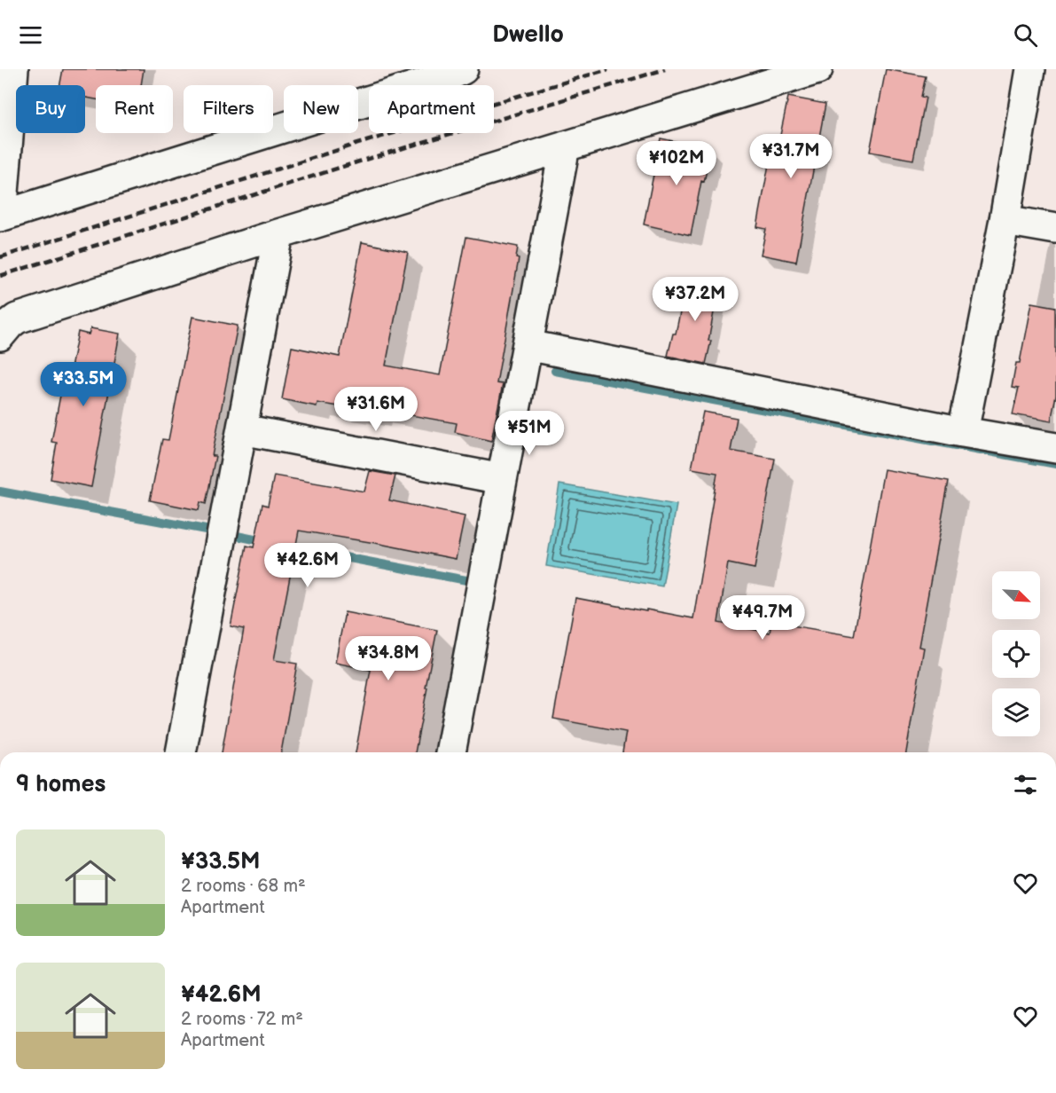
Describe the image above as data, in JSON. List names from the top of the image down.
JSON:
{
  "north": "bottom right",
  "page": {
    "header": "Dwello",
    "chip": [
      "Buy",
      "Rent",
      "Filters",
      "New",
      "Apartment"
    ],
    "price": [
      "¥31.7M",
      "¥102M",
      "¥37.2M",
      "¥33.5M",
      "¥31.6M",
      "¥51M",
      "¥42.6M",
      "¥49.7M",
      "¥34.8M"
    ],
    "heading": "9 homes",
    "list": [
      {
        "name": "¥33.5M",
        "note": "2 rooms · 68 m² · Apartment"
      },
      {
        "name": "¥42.6M",
        "note": "2 rooms · 72 m² · Apartment"
      }
    ]
  }
}
